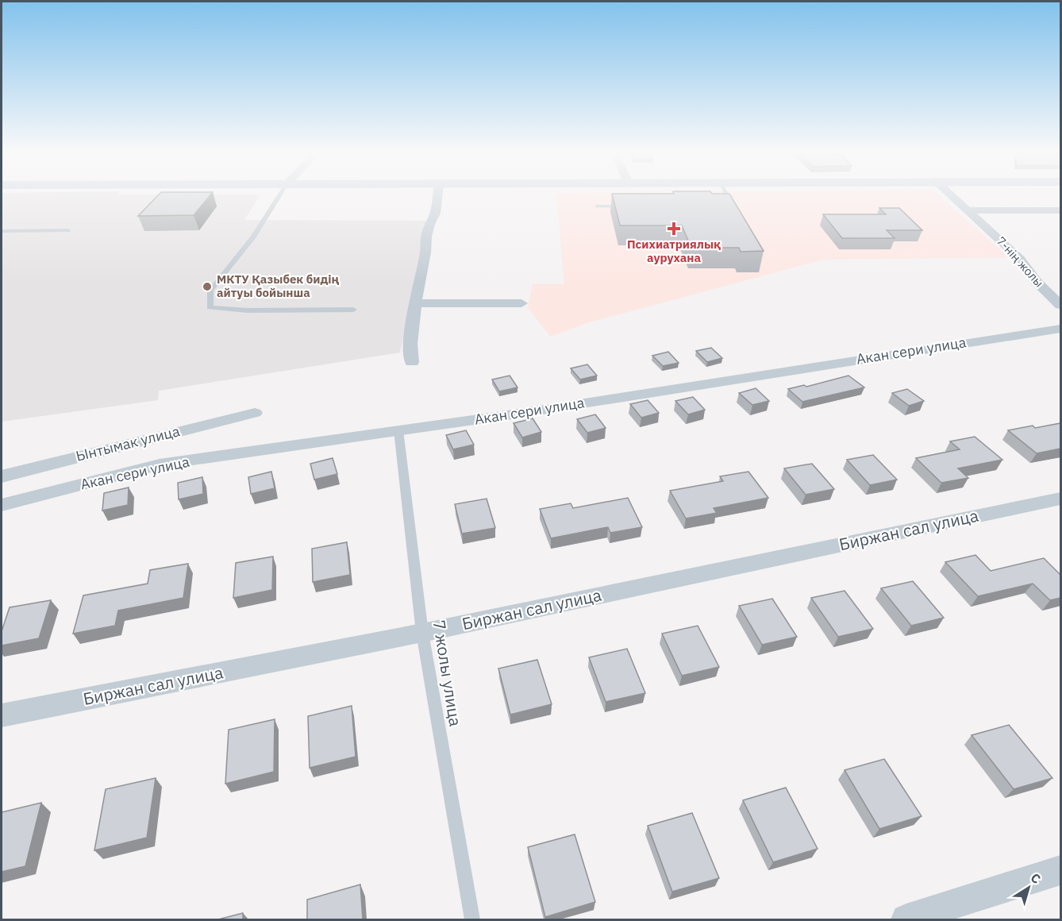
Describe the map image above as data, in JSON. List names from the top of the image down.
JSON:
{
  "streets": {
    "street": [
      "7-нің жолы",
      "Акан сери улица",
      "Ынтымак улица",
      "Биржан сал улица"
    ],
    "lane": ["7 жолы улица"]
  },
  "crossings": [
    ["Акан сери улица", "7 жолы улица"],
    ["Биржан сал улица", "7 жолы улица"]
  ],
  "places": {
    "health": ["Психиатриялық аурухана"],
    "other": ["МКТУ Қазыбек бидің айтуы бойынша"]
  },
  "north": "top right"
}
